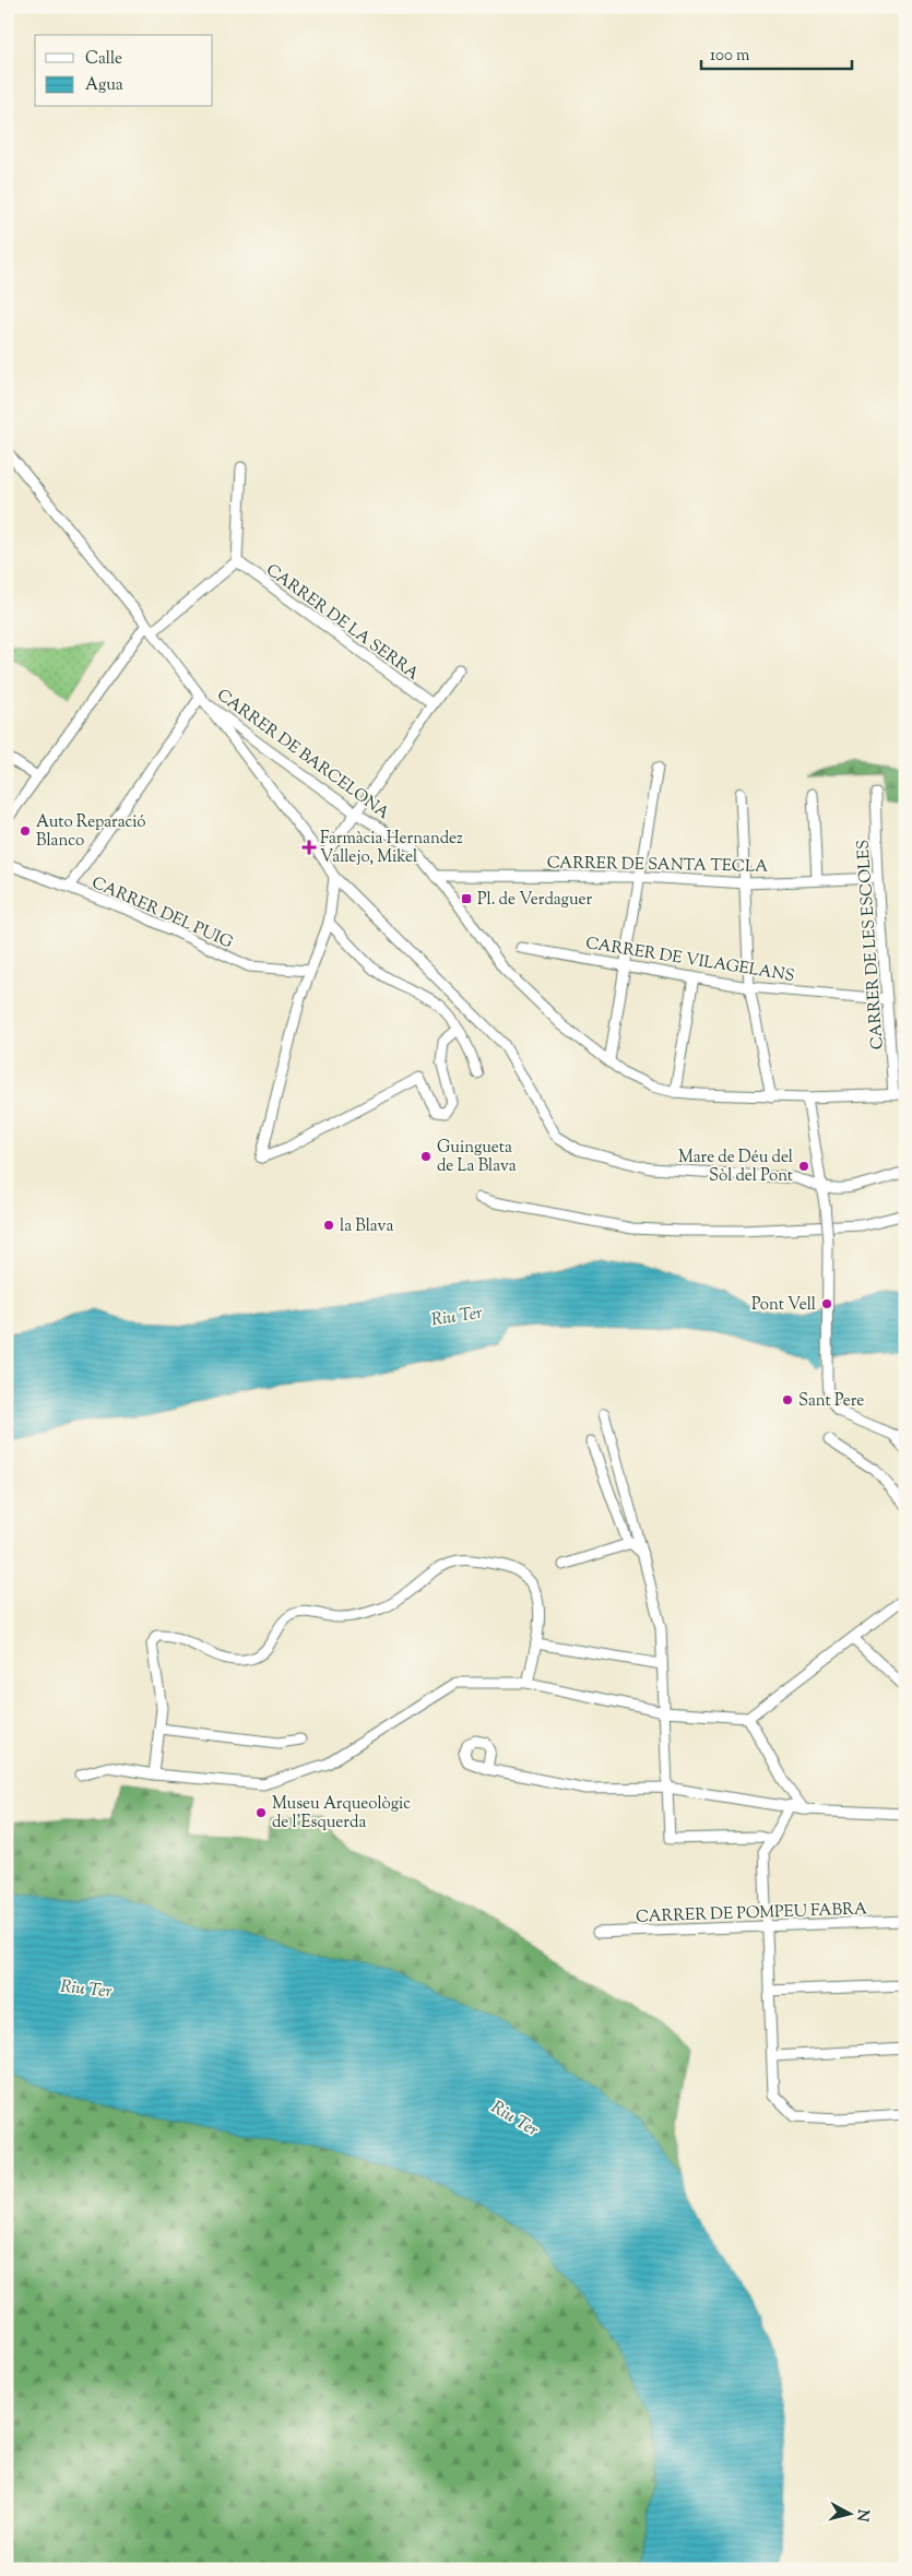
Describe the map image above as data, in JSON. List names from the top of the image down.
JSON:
{
  "streets": {
    "street": [
      "CARRER DE LA SERRA",
      "CARRER DE BARCELONA",
      "CARRER DE SANTA TECLA",
      "CARRER DEL PUIG",
      "CARRER DE LES ESCOLES",
      "CARRER DE VILAGELANS",
      "CARRER DE POMPEU FABRA"
    ]
  },
  "crossings": [
    ["CARRER DE BARCELONA", "CARRER DE SANTA TECLA"],
    ["CARRER DE BARCELONA", "CARRER DE LES ESCOLES"],
    ["CARRER DE SANTA TECLA", "CARRER DE LES ESCOLES"],
    ["CARRER DE LES ESCOLES", "CARRER DE VILAGELANS"]
  ],
  "water": ["Riu Ter"],
  "places": {
    "other": [
      "Auto Reparació Blanco",
      "Guingueta de La Blava",
      "Mare de Déu del Sòl del Pont",
      "la Blava",
      "Pont Vell",
      "Sant Pere",
      "Museu Arqueològic de l'Esquerda"
    ],
    "health": ["Farmàcia Hernandez Vallejo, Mikel"],
    "transit": ["Pl. de Verdaguer"]
  },
  "legend": ["Calle", "Agua"],
  "scale_bar": "100 m",
  "north": "right"
}
